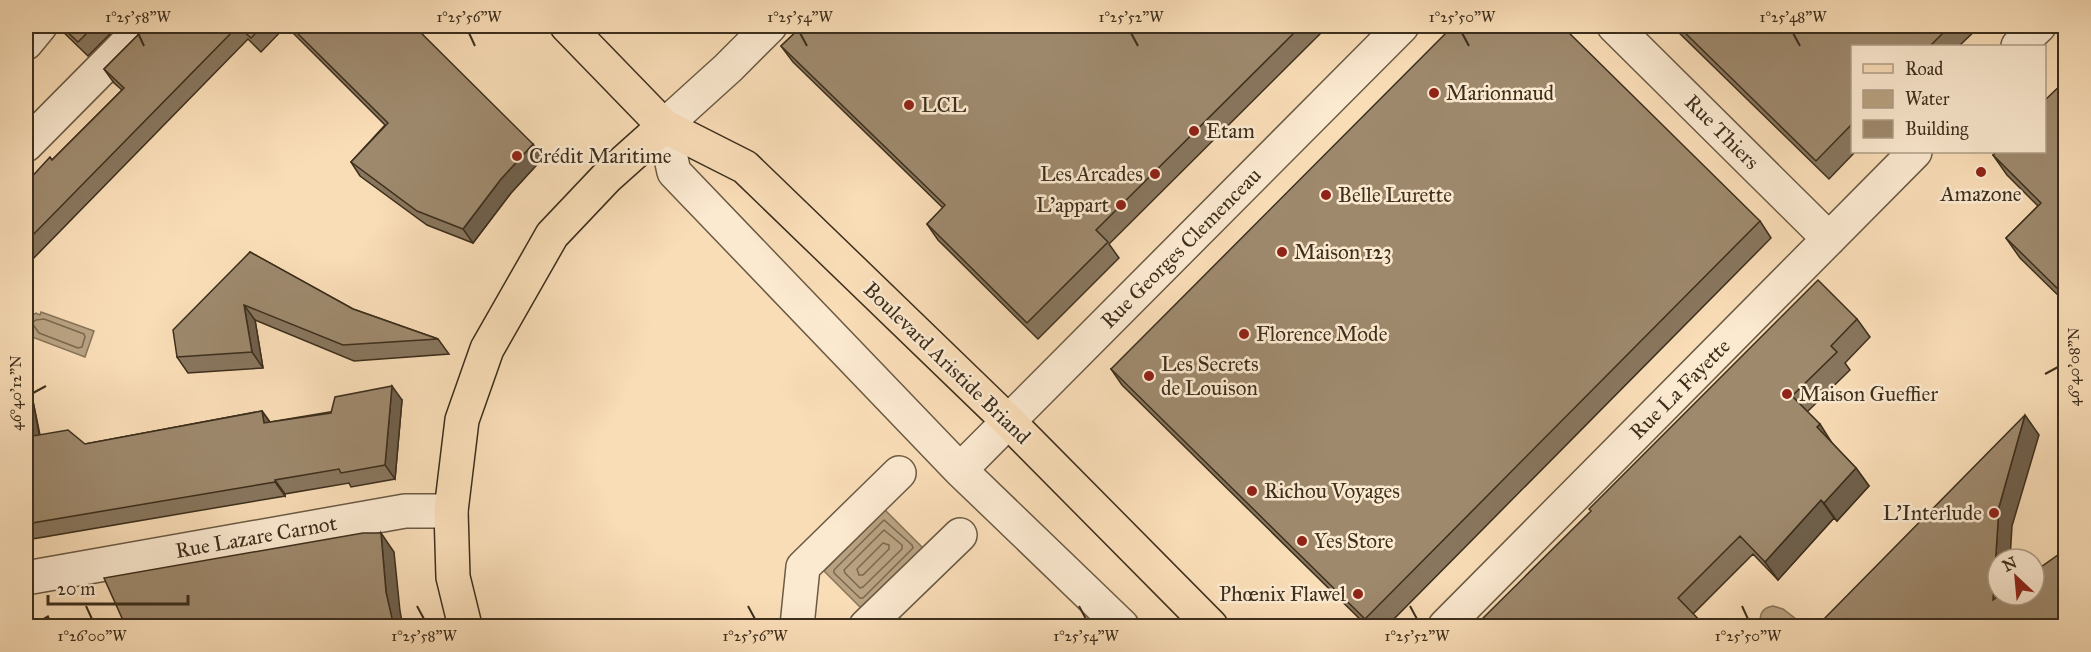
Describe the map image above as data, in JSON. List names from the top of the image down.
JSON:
{
  "streets": {
    "main road": ["Boulevard Aristide Briand"],
    "street": [
      "Rue Thiers",
      "Rue Georges Clemenceau",
      "Rue La Fayette",
      "Rue Lazare Carnot"
    ]
  },
  "crossings": [
    ["Rue Thiers", "Rue La Fayette"],
    ["Rue Georges Clemenceau", "Boulevard Aristide Briand"]
  ],
  "places": [
    "Marionnaud",
    "LCL",
    "Etam",
    "Crédit Maritime",
    "Amazone",
    "Les Arcades",
    "Belle Lurette",
    "L'appart",
    "Maison 123",
    "Florence Mode",
    "Les Secrets de Louison",
    "Maison Gueffier",
    "Richou Voyages",
    "L'Interlude",
    "Yes Store",
    "Phœnix Flawel"
  ],
  "legend": ["Road", "Water", "Building"],
  "scale_bar": "20 m",
  "north": "top left",
  "coordinates": [
    "1°25'58\"W",
    "1°25'56\"W",
    "1°25'54\"W",
    "1°25'52\"W",
    "1°25'50\"W",
    "1°25'48\"W",
    "46°40'08\"N",
    "46°40'12\"N",
    "1°26'00\"W"
  ]
}
